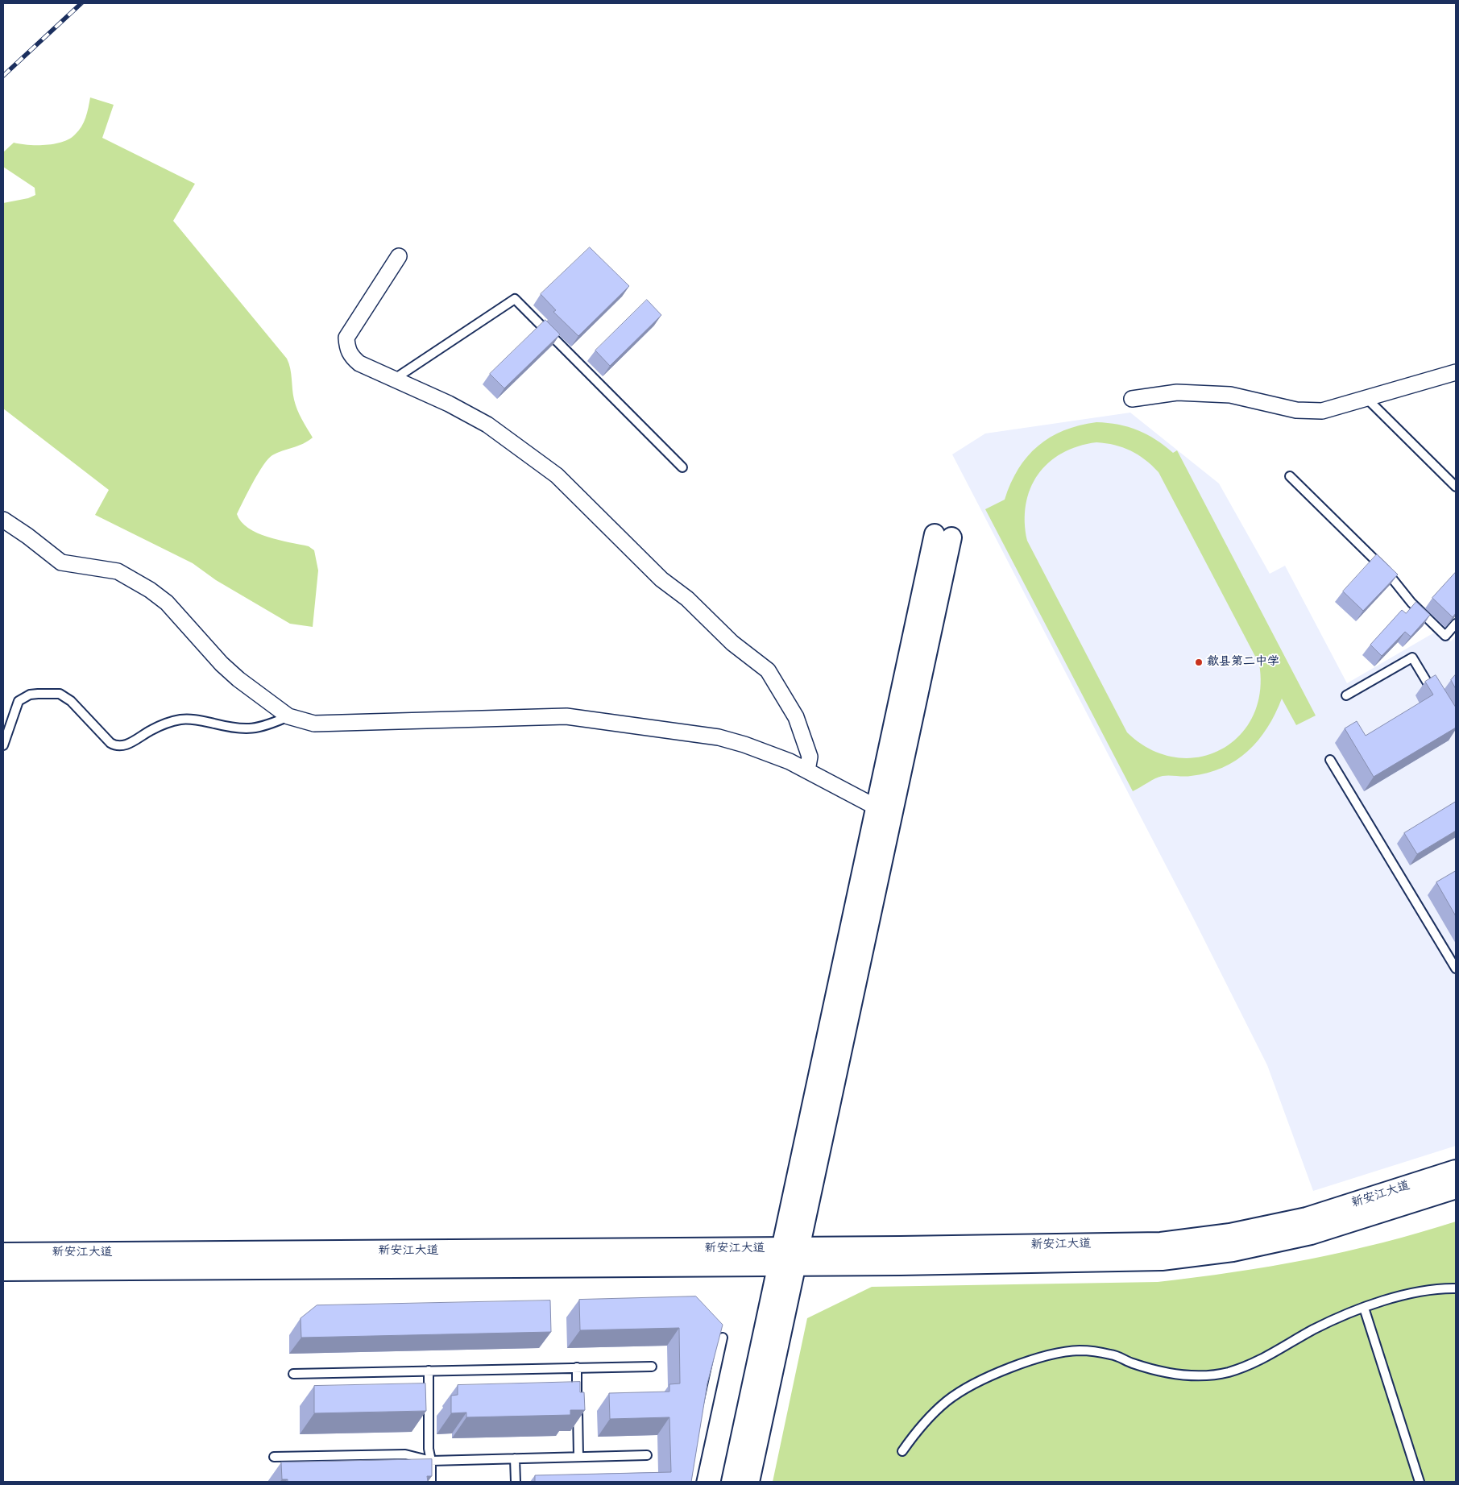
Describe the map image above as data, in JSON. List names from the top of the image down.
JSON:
{
  "streets": {
    "main road": ["新安江大道"]
  },
  "places": ["歙县第二中学"]
}
